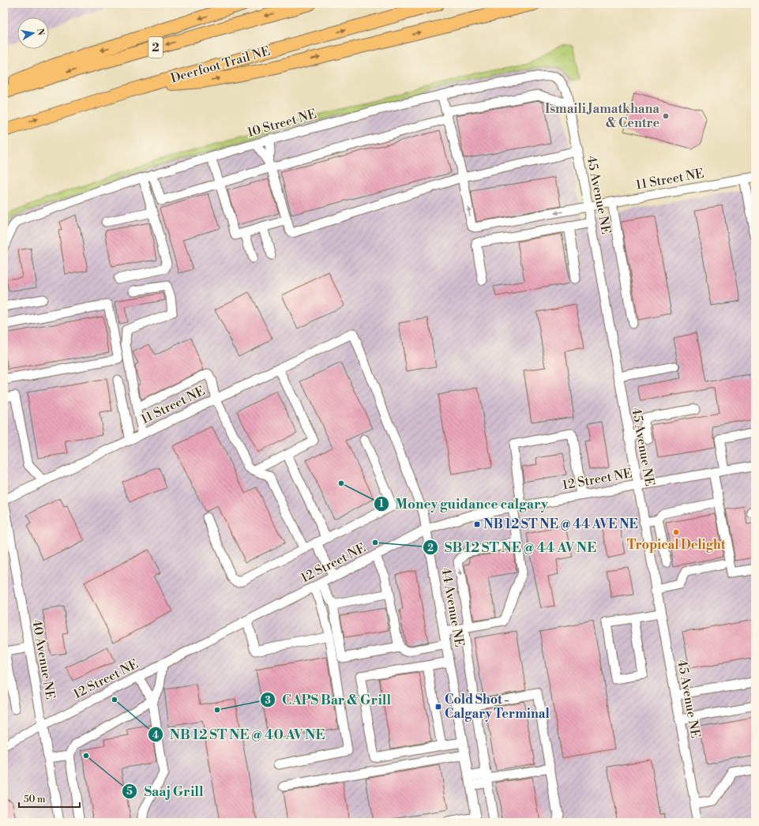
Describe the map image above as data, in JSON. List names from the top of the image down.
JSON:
{
  "streets": {
    "highway": ["2", "Deerfoot Trail NE"],
    "street": [
      "10 Street NE",
      "11 Street NE",
      "45 Avenue NE",
      "12 Street NE",
      "44 Avenue NE",
      "40 Avenue NE"
    ]
  },
  "crossings": [
    ["10 Street NE", "45 Avenue NE"],
    ["11 Street NE", "45 Avenue NE"],
    ["11 Street NE", "44 Avenue NE"],
    ["11 Street NE", "40 Avenue NE"],
    ["45 Avenue NE", "12 Street NE"],
    ["12 Street NE", "44 Avenue NE"],
    ["12 Street NE", "40 Avenue NE"]
  ],
  "places": {
    "other": [
      "Ismaili Jamatkhana & Centre",
      "Money guidance calgary",
      "Tropical Delight",
      "SB 12 ST NE @ 44 AV NE",
      "NB 12 ST NE @ 40 AV NE",
      "CAPS Bar & Grill",
      "Saaj Grill"
    ],
    "transit": ["NB 12 ST NE @ 44 AVE NE", "Cold Shot - Calgary Terminal"]
  },
  "scale_bar": "50 m",
  "north": "right"
}
